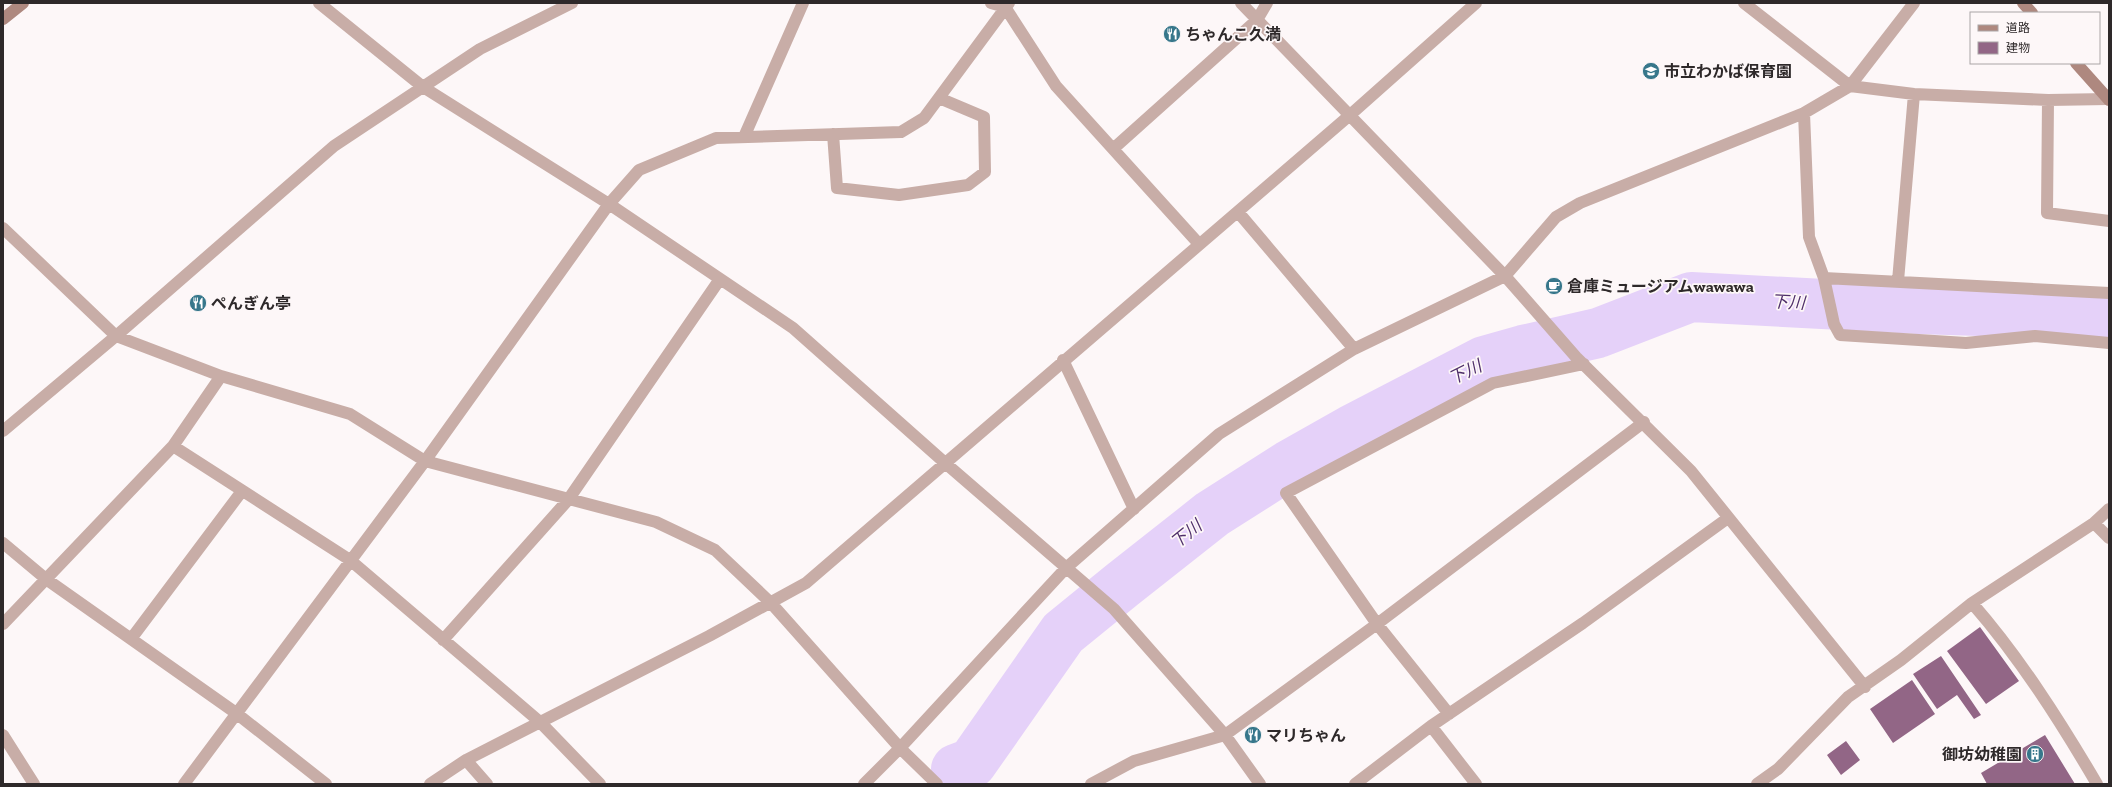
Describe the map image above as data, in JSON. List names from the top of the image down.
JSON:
{
  "water": ["下川"],
  "places": {
    "restaurant": ["ちゃんこ久満", "ぺんぎん亭", "マリちゃん"],
    "school or university": ["市立わかば保育園"],
    "cafe": ["倉庫ミュージアムwawawa"],
    "building": ["御坊幼稚園"]
  },
  "legend": ["道路", "建物"]
}
